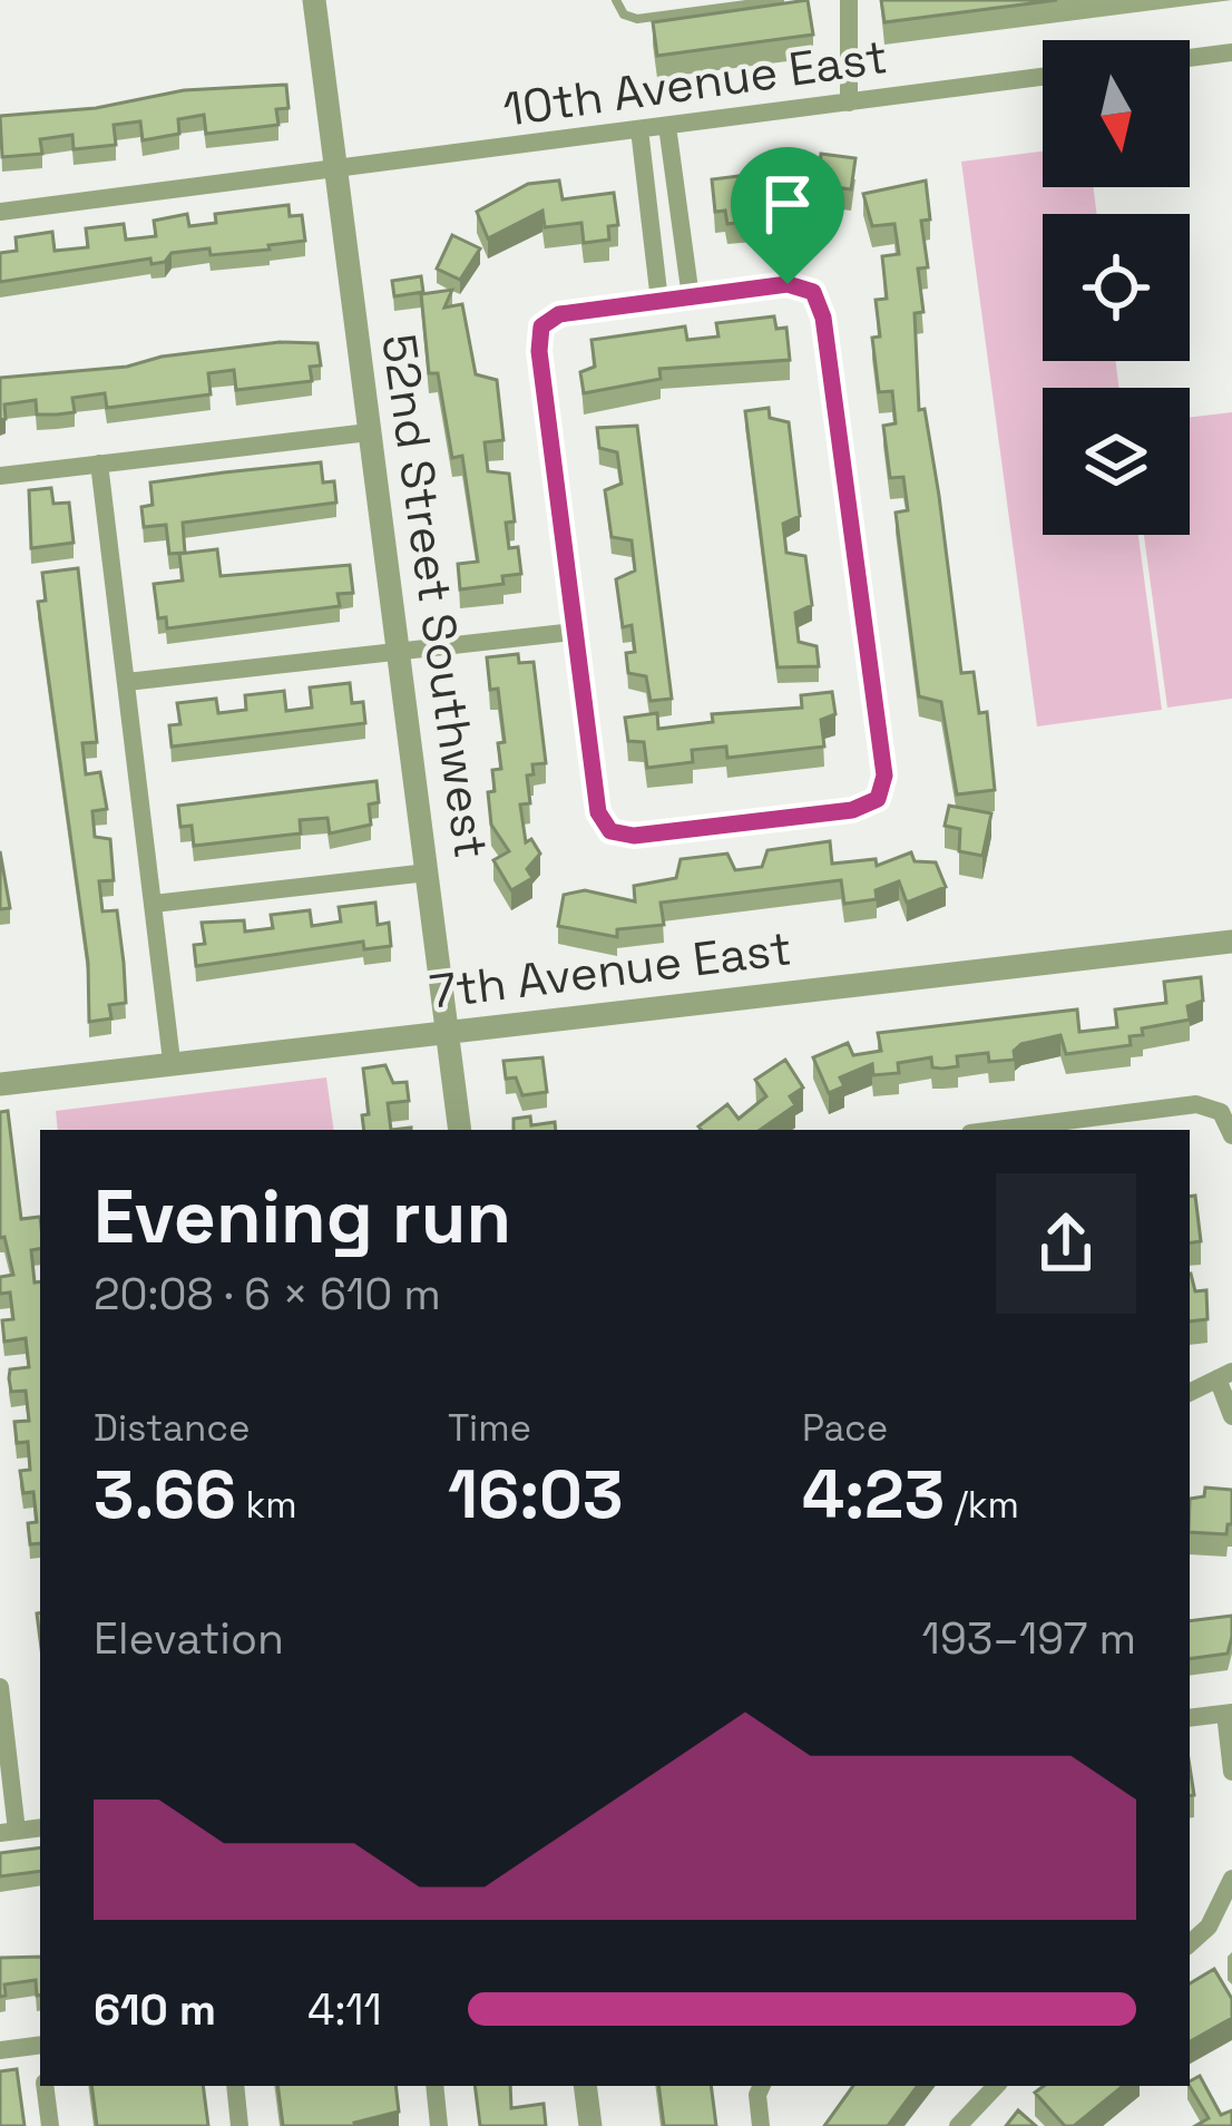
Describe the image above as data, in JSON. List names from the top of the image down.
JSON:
{
  "streets": {
    "street": ["10th Avenue East", "52nd Street Southwest", "7th Avenue East"]
  },
  "crossings": [
    ["10th Avenue East", "52nd Street Southwest"],
    ["52nd Street Southwest", "7th Avenue East"]
  ],
  "north": "bottom",
  "page": {
    "heading": ["Evening run", "20:08 · 6 × 610 m"],
    "stats": [
      ["Distance", "3.66 km"],
      ["Time", "16:03"],
      ["Pace", "4:23 /km"]
    ],
    "chart": ["Elevation", "193–197 m"],
    "list": [
      {
        "name": "610 m",
        "note": "4:11"
      }
    ]
  }
}
